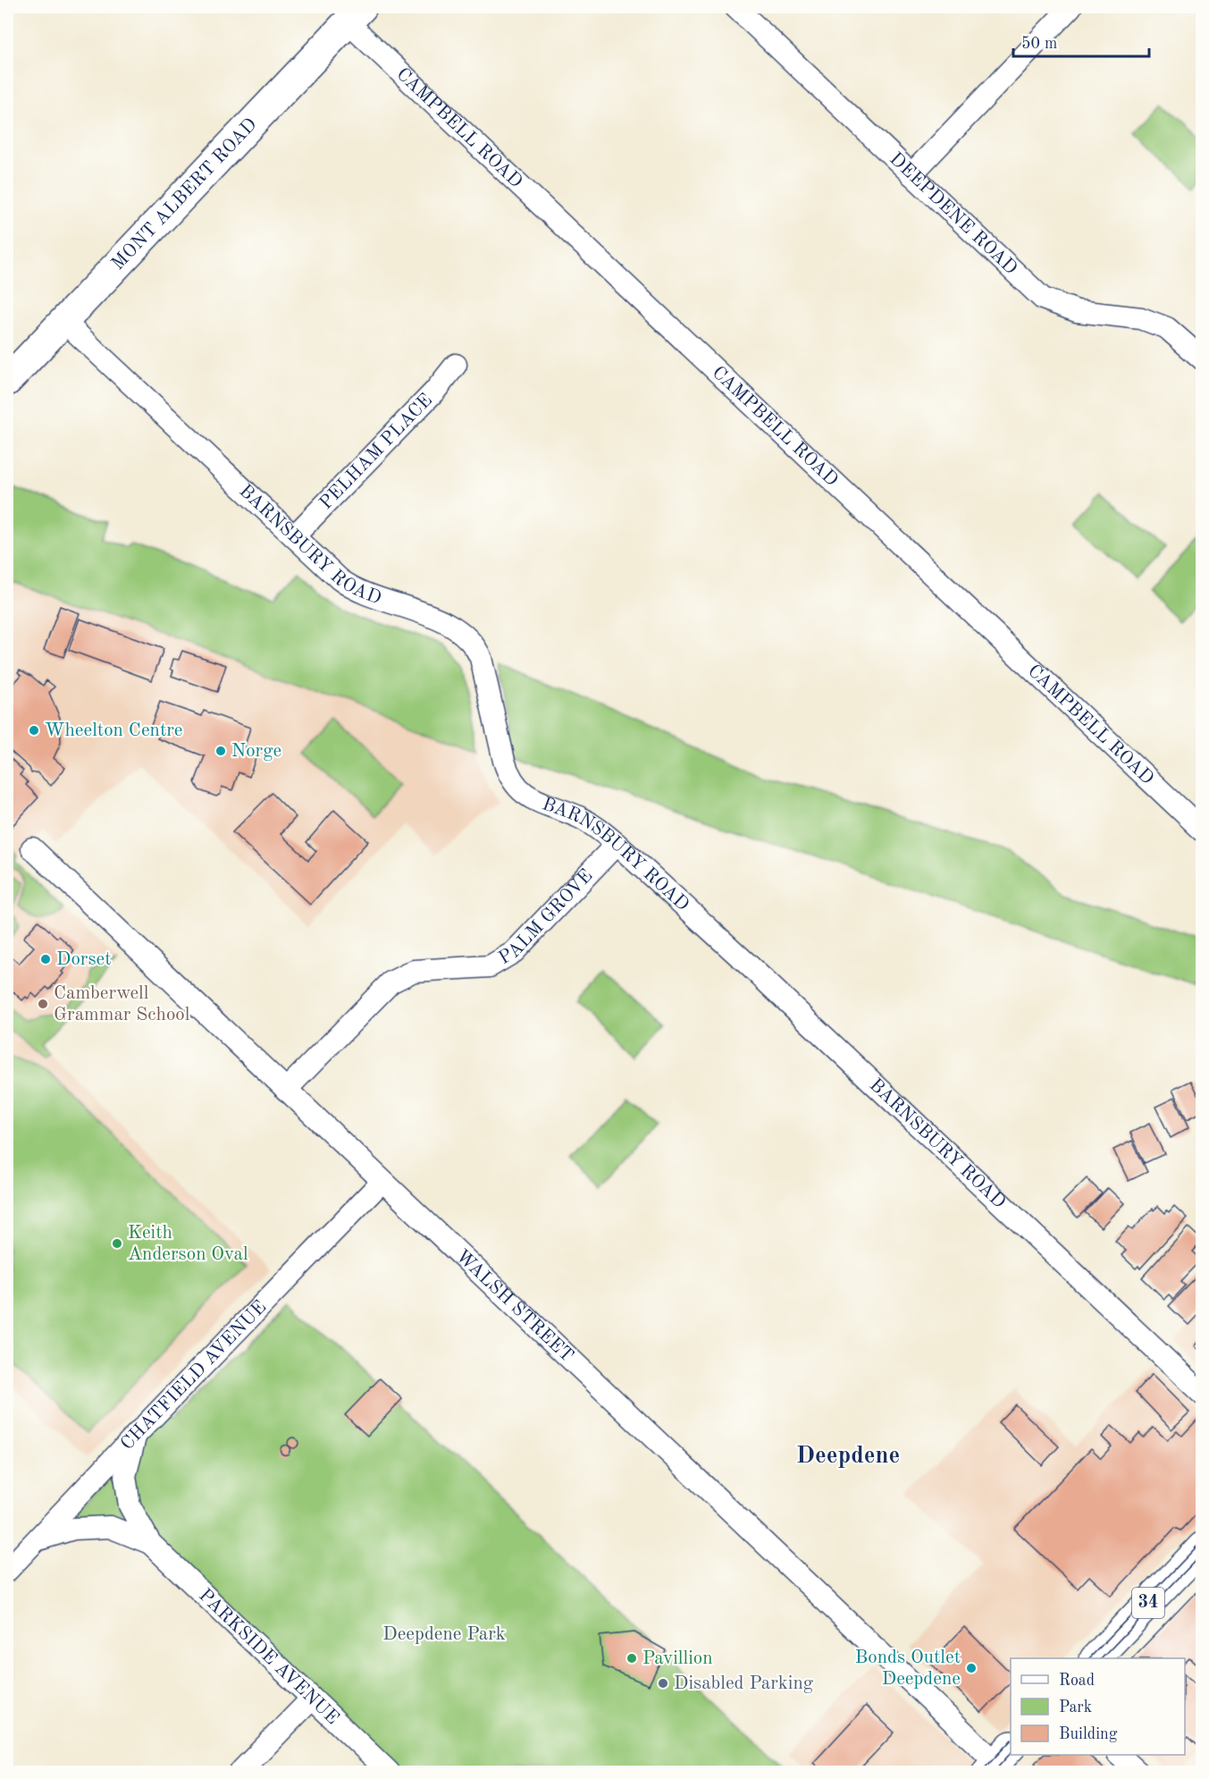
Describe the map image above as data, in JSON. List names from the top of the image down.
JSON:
{
  "streets": {
    "main road": ["MONT ALBERT ROAD", "34"],
    "street": [
      "CAMPBELL ROAD",
      "DEEPDENE ROAD",
      "PELHAM PLACE",
      "BARNSBURY ROAD",
      "PALM GROVE",
      "WALSH STREET",
      "CHATFIELD AVENUE",
      "PARKSIDE AVENUE"
    ]
  },
  "crossings": [
    ["CAMPBELL ROAD", "MONT ALBERT ROAD"],
    ["MONT ALBERT ROAD", "BARNSBURY ROAD"],
    ["PELHAM PLACE", "BARNSBURY ROAD"],
    ["BARNSBURY ROAD", "PALM GROVE"],
    ["PALM GROVE", "WALSH STREET"],
    ["WALSH STREET", "CHATFIELD AVENUE"],
    ["CHATFIELD AVENUE", "PARKSIDE AVENUE"]
  ],
  "districts": ["Deepdene"],
  "parks": ["Deepdene Park"],
  "places": [
    "Wheelton Centre",
    "Norge",
    "Dorset",
    "Camberwell Grammar School",
    "Keith Anderson Oval",
    "Pavillion",
    "Bonds Outlet Deepdene",
    "Disabled Parking"
  ],
  "legend": ["Road", "Park", "Building"],
  "scale_bar": "50 m"
}
